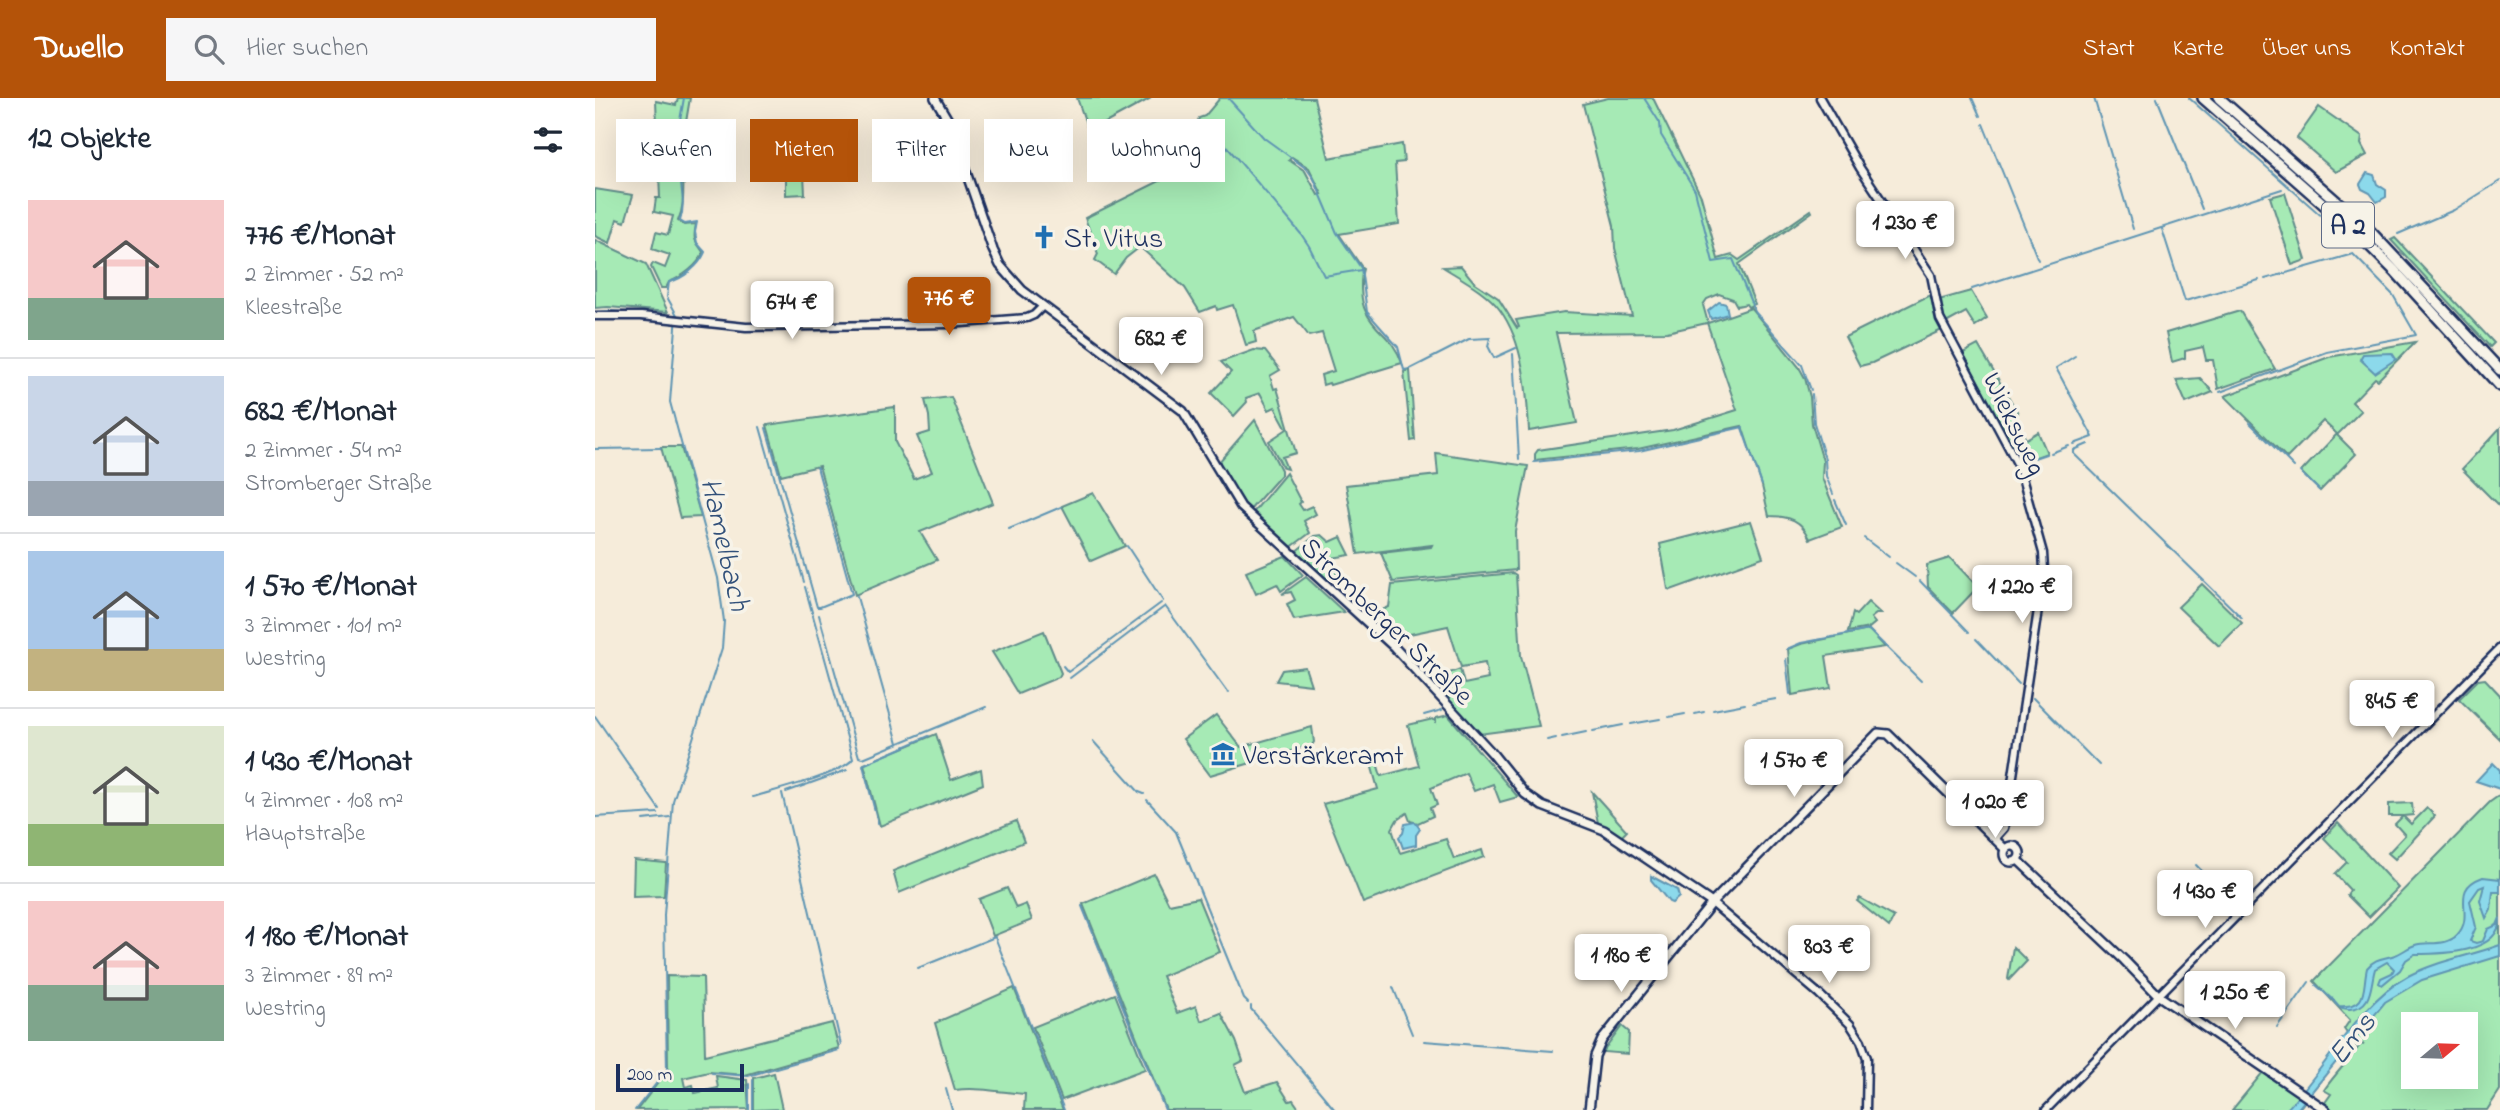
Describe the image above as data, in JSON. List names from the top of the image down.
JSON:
{
  "streets": {
    "highway": ["A 2"],
    "main road": ["Stromberger Straße"],
    "street": ["Wieksweg"]
  },
  "water": ["Hamelbach", "Ems"],
  "places": {
    "church": ["St. Vitus"],
    "museum": ["Verstärkeramt"]
  },
  "scale_bar": "200 m",
  "north": "right",
  "page": {
    "header": "Dwello",
    "search": "Hier suchen",
    "nav": [
      "Start",
      "Karte",
      "Über uns",
      "Kontakt"
    ],
    "heading": "12 Objekte",
    "chip": [
      "Kaufen",
      "Mieten",
      "Filter",
      "Neu",
      "Wohnung"
    ],
    "list": [
      {
        "name": "776 €/Monat",
        "note": "2 Zimmer · 52 m² · Kleestraße"
      },
      {
        "name": "682 €/Monat",
        "note": "2 Zimmer · 54 m² · Stromberger Straße"
      },
      {
        "name": "1 570 €/Monat",
        "note": "3 Zimmer · 101 m² · Westring"
      },
      {
        "name": "1 430 €/Monat",
        "note": "4 Zimmer · 108 m² · Hauptstraße"
      },
      {
        "name": "1 180 €/Monat",
        "note": "3 Zimmer · 89 m² · Westring"
      }
    ],
    "price": [
      "1 230 €",
      "776 €",
      "674 €",
      "682 €",
      "1 220 €",
      "845 €",
      "1 570 €",
      "1 020 €",
      "1 430 €",
      "803 €",
      "1 180 €",
      "1 250 €"
    ],
    "scale": "200 m"
  }
}
